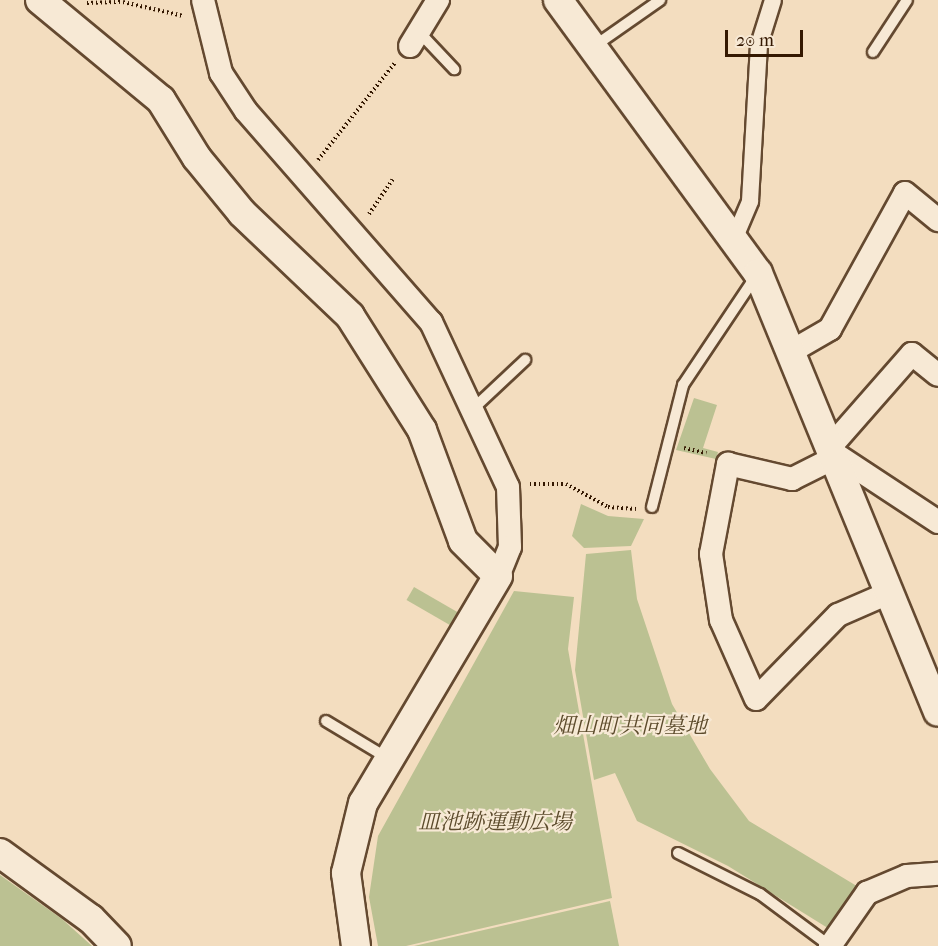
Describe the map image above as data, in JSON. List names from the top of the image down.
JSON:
{
  "parks": ["畑山町共同墓地", "皿池跡運動広場"],
  "scale_bar": "20 m"
}
